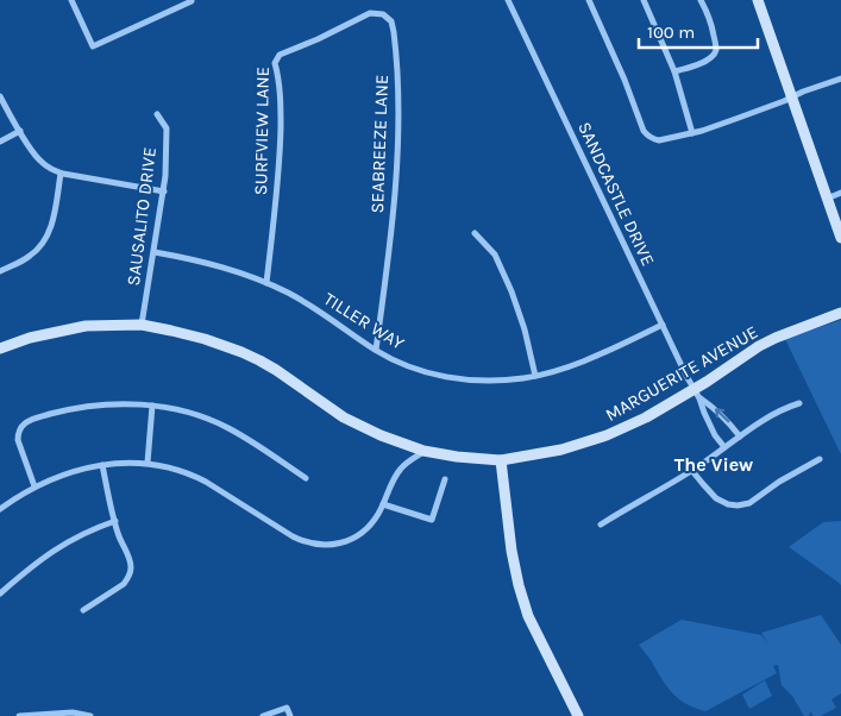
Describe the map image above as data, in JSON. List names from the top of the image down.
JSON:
{
  "streets": {
    "street": [
      "SURFVIEW LANE",
      "SEABREEZE LANE",
      "SANDCASTLE DRIVE",
      "SAUSALITO DRIVE",
      "TILLER WAY",
      "MARGUERITE AVENUE"
    ]
  },
  "crossings": [
    ["SURFVIEW LANE", "SEABREEZE LANE"],
    ["SURFVIEW LANE", "TILLER WAY"],
    ["SEABREEZE LANE", "TILLER WAY"],
    ["SANDCASTLE DRIVE", "TILLER WAY"],
    ["SANDCASTLE DRIVE", "MARGUERITE AVENUE"],
    ["SAUSALITO DRIVE", "TILLER WAY"],
    ["SAUSALITO DRIVE", "MARGUERITE AVENUE"]
  ],
  "districts": ["The View"],
  "scale_bar": "100 m"
}
